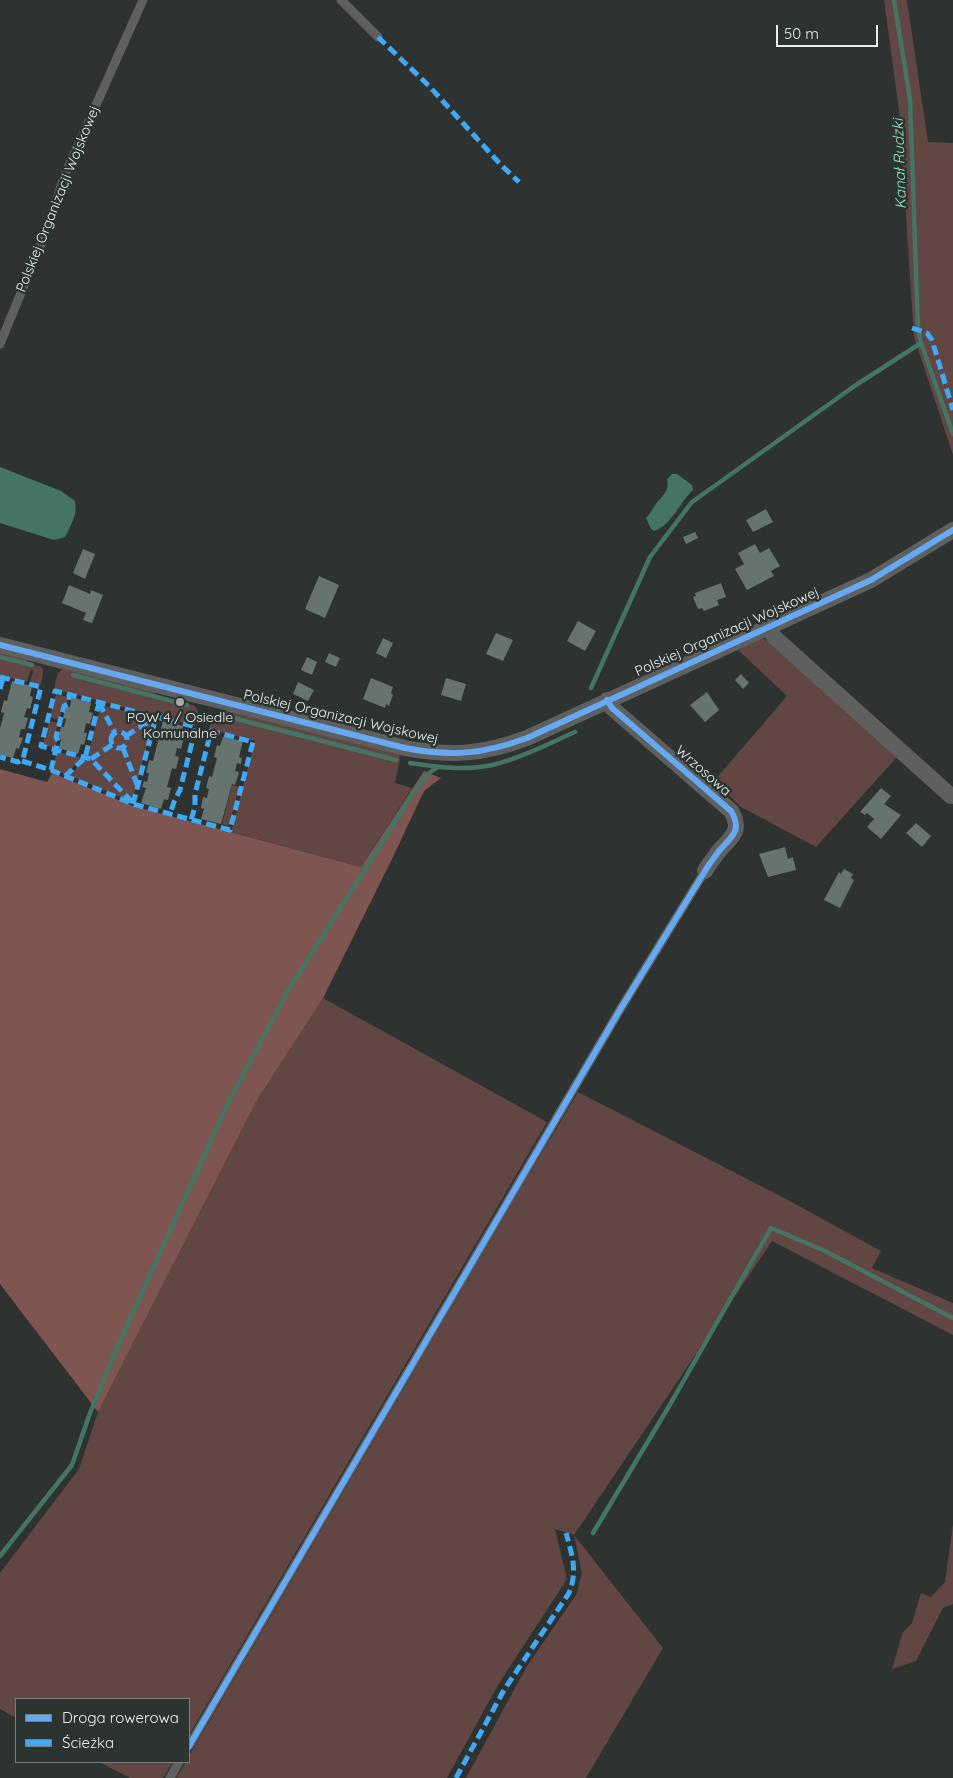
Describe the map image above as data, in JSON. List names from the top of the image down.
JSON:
{
  "streets": {
    "street": ["Polskiej Organizacji Wojskowej", "Wrzosowa"]
  },
  "crossings": [
    ["Polskiej Organizacji Wojskowej", "Wrzosowa"]
  ],
  "water": ["Kanał Rudzki"],
  "places": ["POW 4 / Osiedle Komunalne"],
  "legend": ["Droga rowerowa", "Ścieżka"],
  "scale_bar": "50 m"
}
